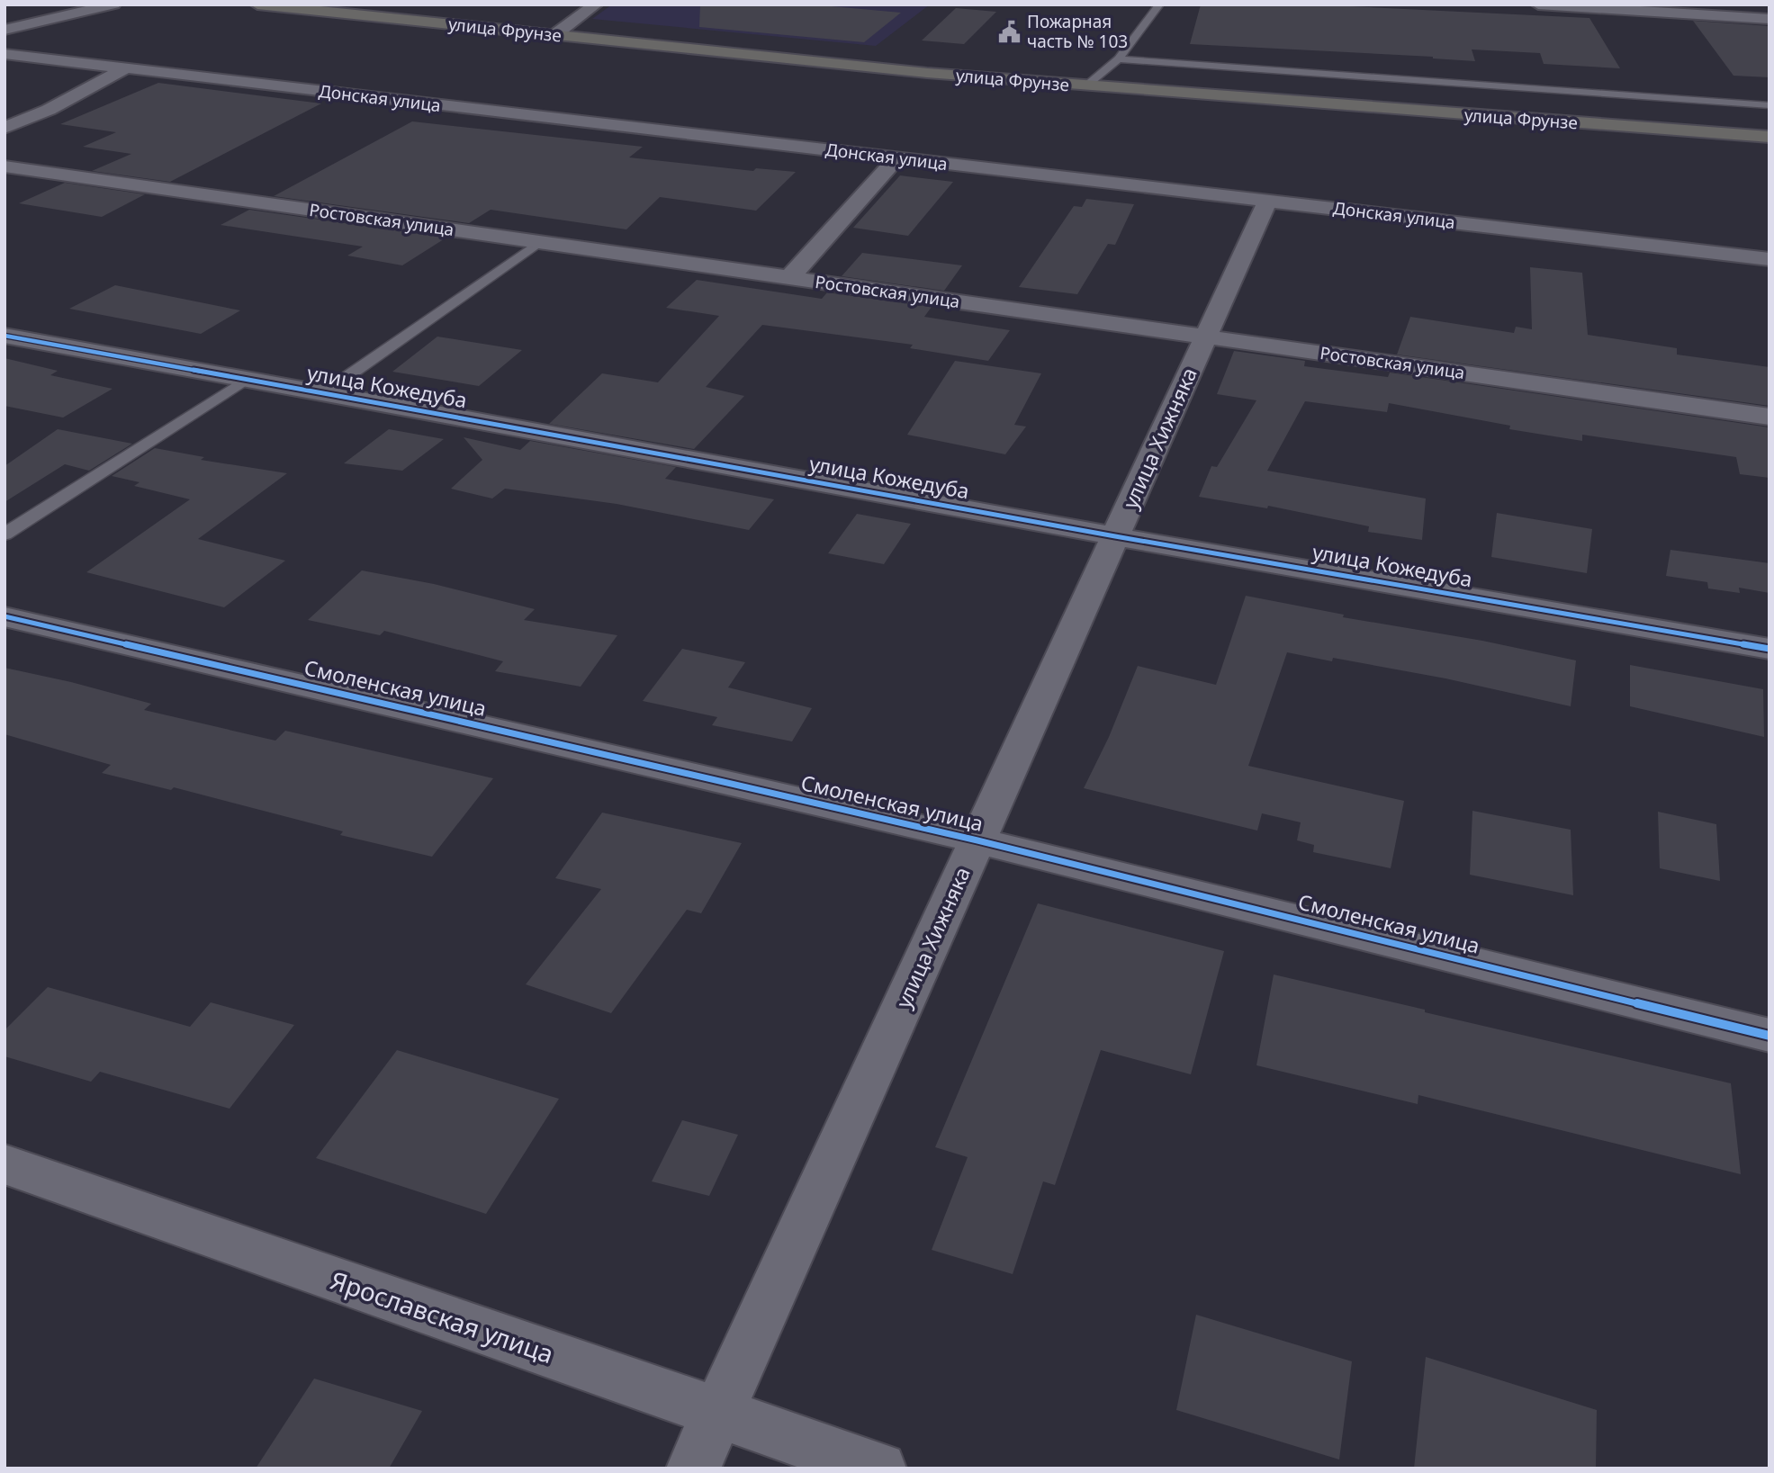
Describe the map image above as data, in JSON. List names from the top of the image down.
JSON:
{
  "streets": {
    "main road": ["улица Фрунзе"],
    "street": [
      "Донская улица",
      "Ростовская улица",
      "улица Кожедуба",
      "улица Хижняка",
      "Смоленская улица",
      "Ярославская улица"
    ]
  },
  "crossings": [
    ["Донская улица", "улица Хижняка"],
    ["Ростовская улица", "улица Хижняка"],
    ["улица Кожедуба", "улица Хижняка"],
    ["улица Хижняка", "Смоленская улица"],
    ["улица Хижняка", "Ярославская улица"]
  ],
  "places": {
    "public building": ["Пожарная часть № 103"]
  }
}
